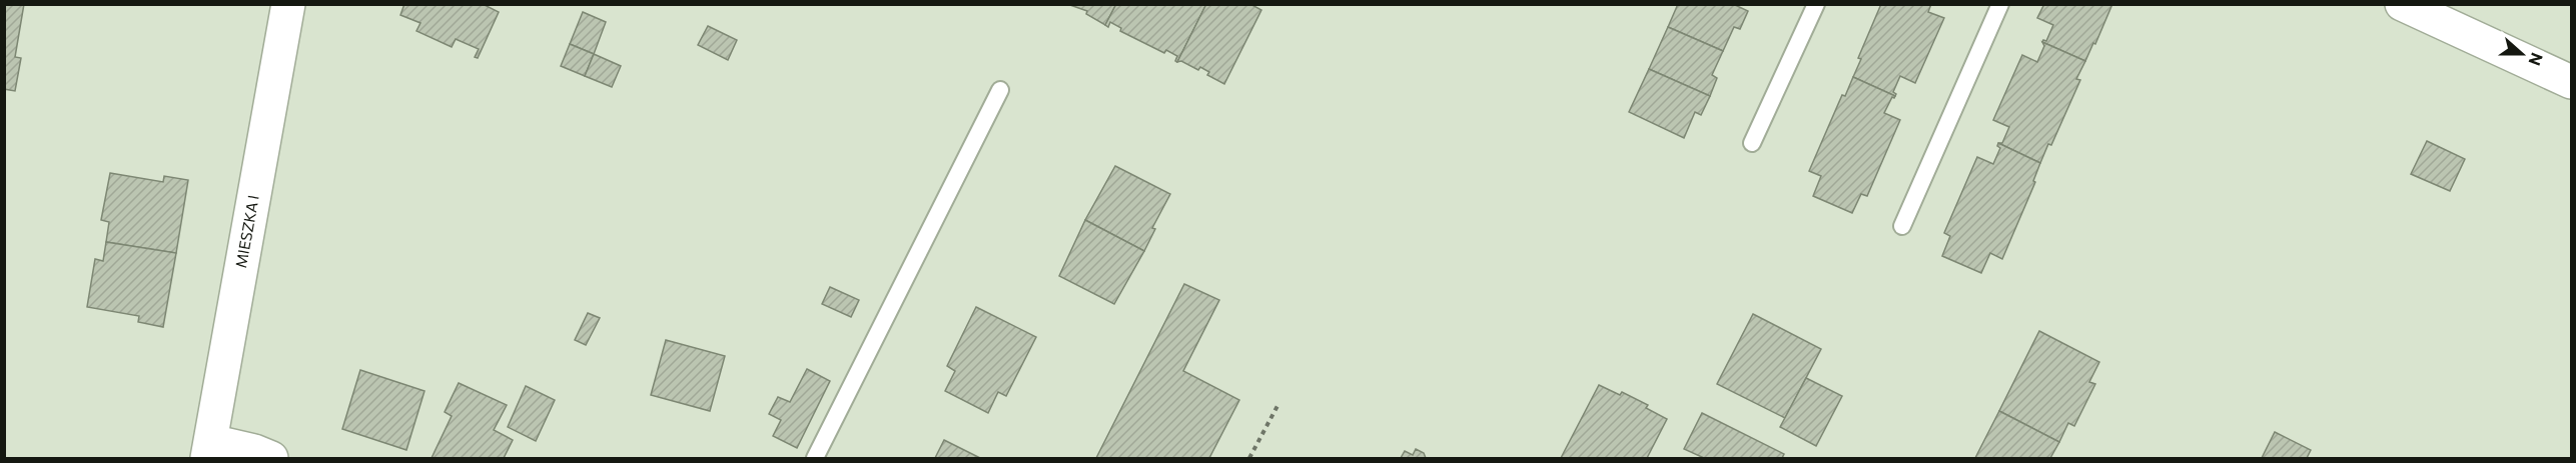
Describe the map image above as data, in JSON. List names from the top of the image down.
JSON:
{
  "streets": {
    "street": ["MIESZKA I"]
  },
  "north": "right"
}
